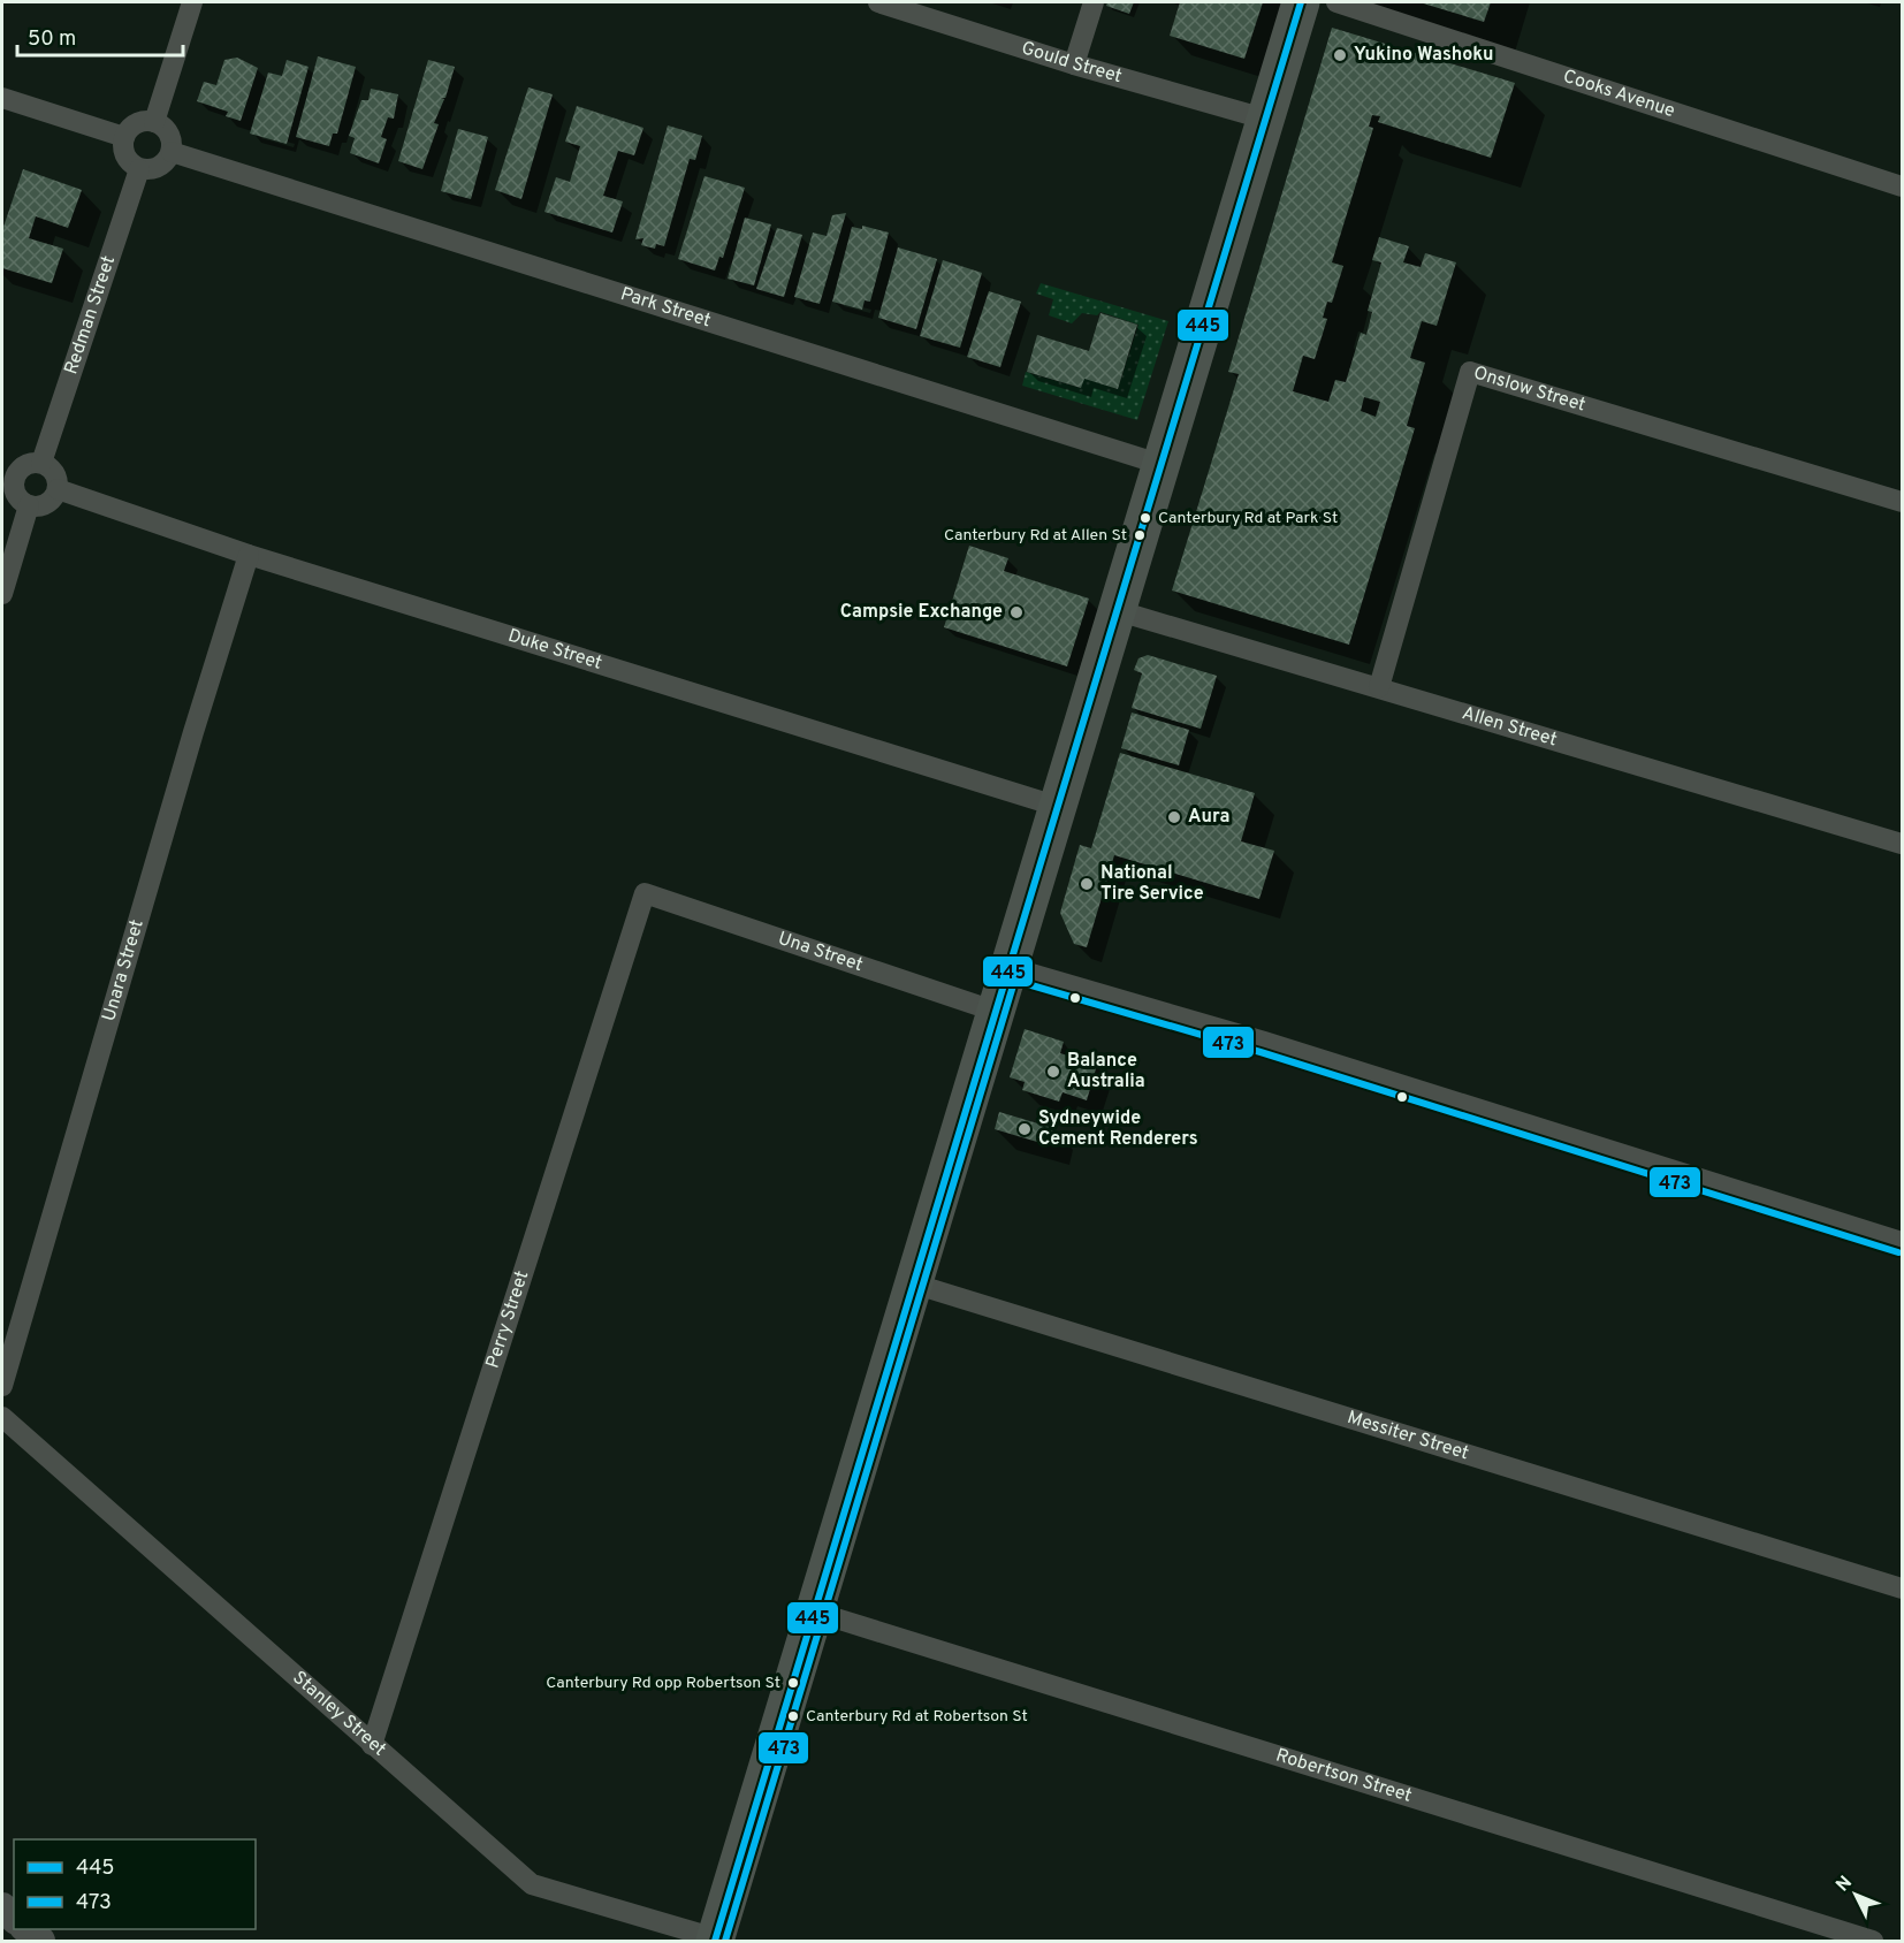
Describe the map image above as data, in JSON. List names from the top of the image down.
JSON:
{
  "streets": {
    "street": [
      "Gould Street",
      "Cooks Avenue",
      "Park Street",
      "Redman Street",
      "Onslow Street",
      "Duke Street",
      "Allen Street",
      "Una Street",
      "Unara Street",
      "Perry Street",
      "Messiter Street",
      "Stanley Street",
      "Robertson Street"
    ]
  },
  "crossings": [
    ["Park Street", "Redman Street"],
    ["Redman Street", "Duke Street"],
    ["Onslow Street", "Allen Street"],
    ["Duke Street", "Unara Street"],
    ["Una Street", "Perry Street"],
    ["Perry Street", "Stanley Street"]
  ],
  "places": [
    "Yukino Washoku",
    "Canterbury Rd at Park St",
    "Canterbury Rd at Allen St",
    "Campsie Exchange",
    "Aura",
    "National Tire Service",
    "Balance Australia",
    "Sydneywide Cement Renderers",
    "Canterbury Rd opp Robertson St",
    "Canterbury Rd at Robertson St"
  ],
  "lines": ["transit line 445", "transit line 473"],
  "legend": ["445", "473"],
  "scale_bar": "50 m",
  "north": "top left"
}
